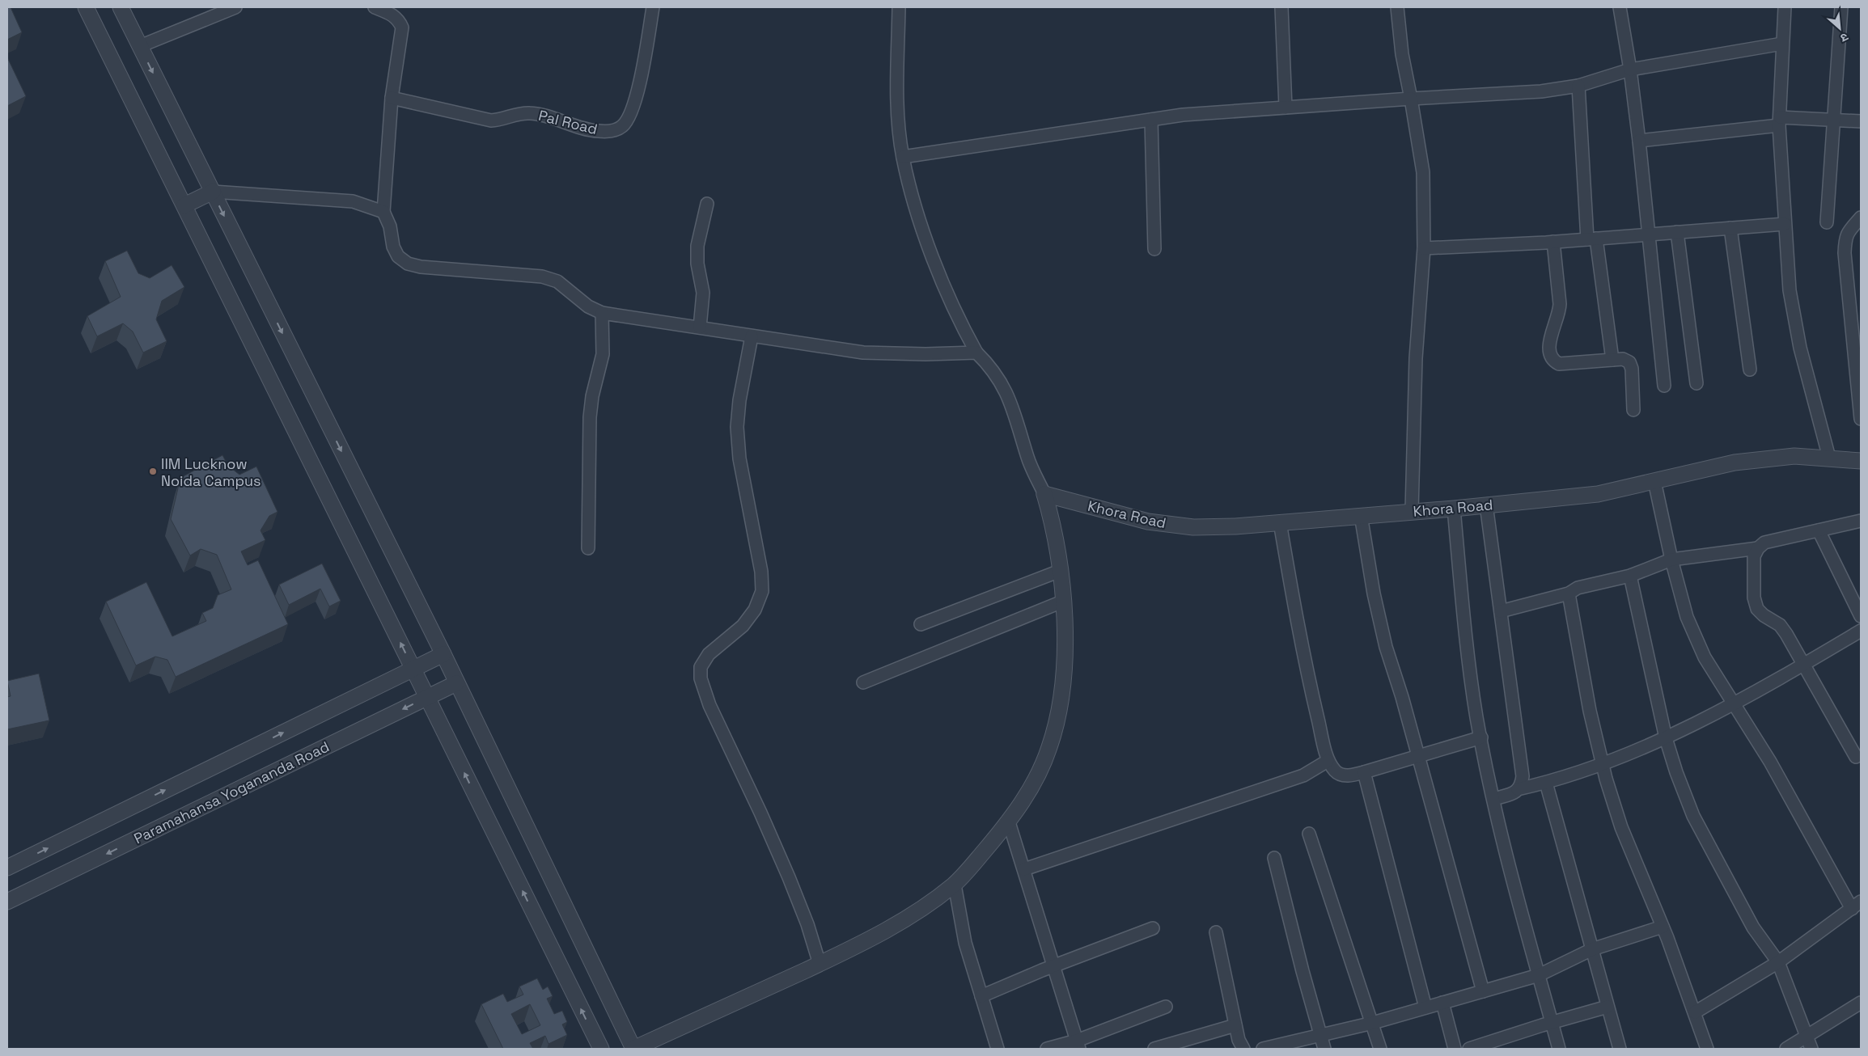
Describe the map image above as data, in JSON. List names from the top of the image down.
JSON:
{
  "streets": {
    "street": ["Pal Road", "Khora Road", "Paramahansa Yogananda Road"]
  },
  "places": ["IIM Lucknow Noida Campus"],
  "north": "bottom right"
}
